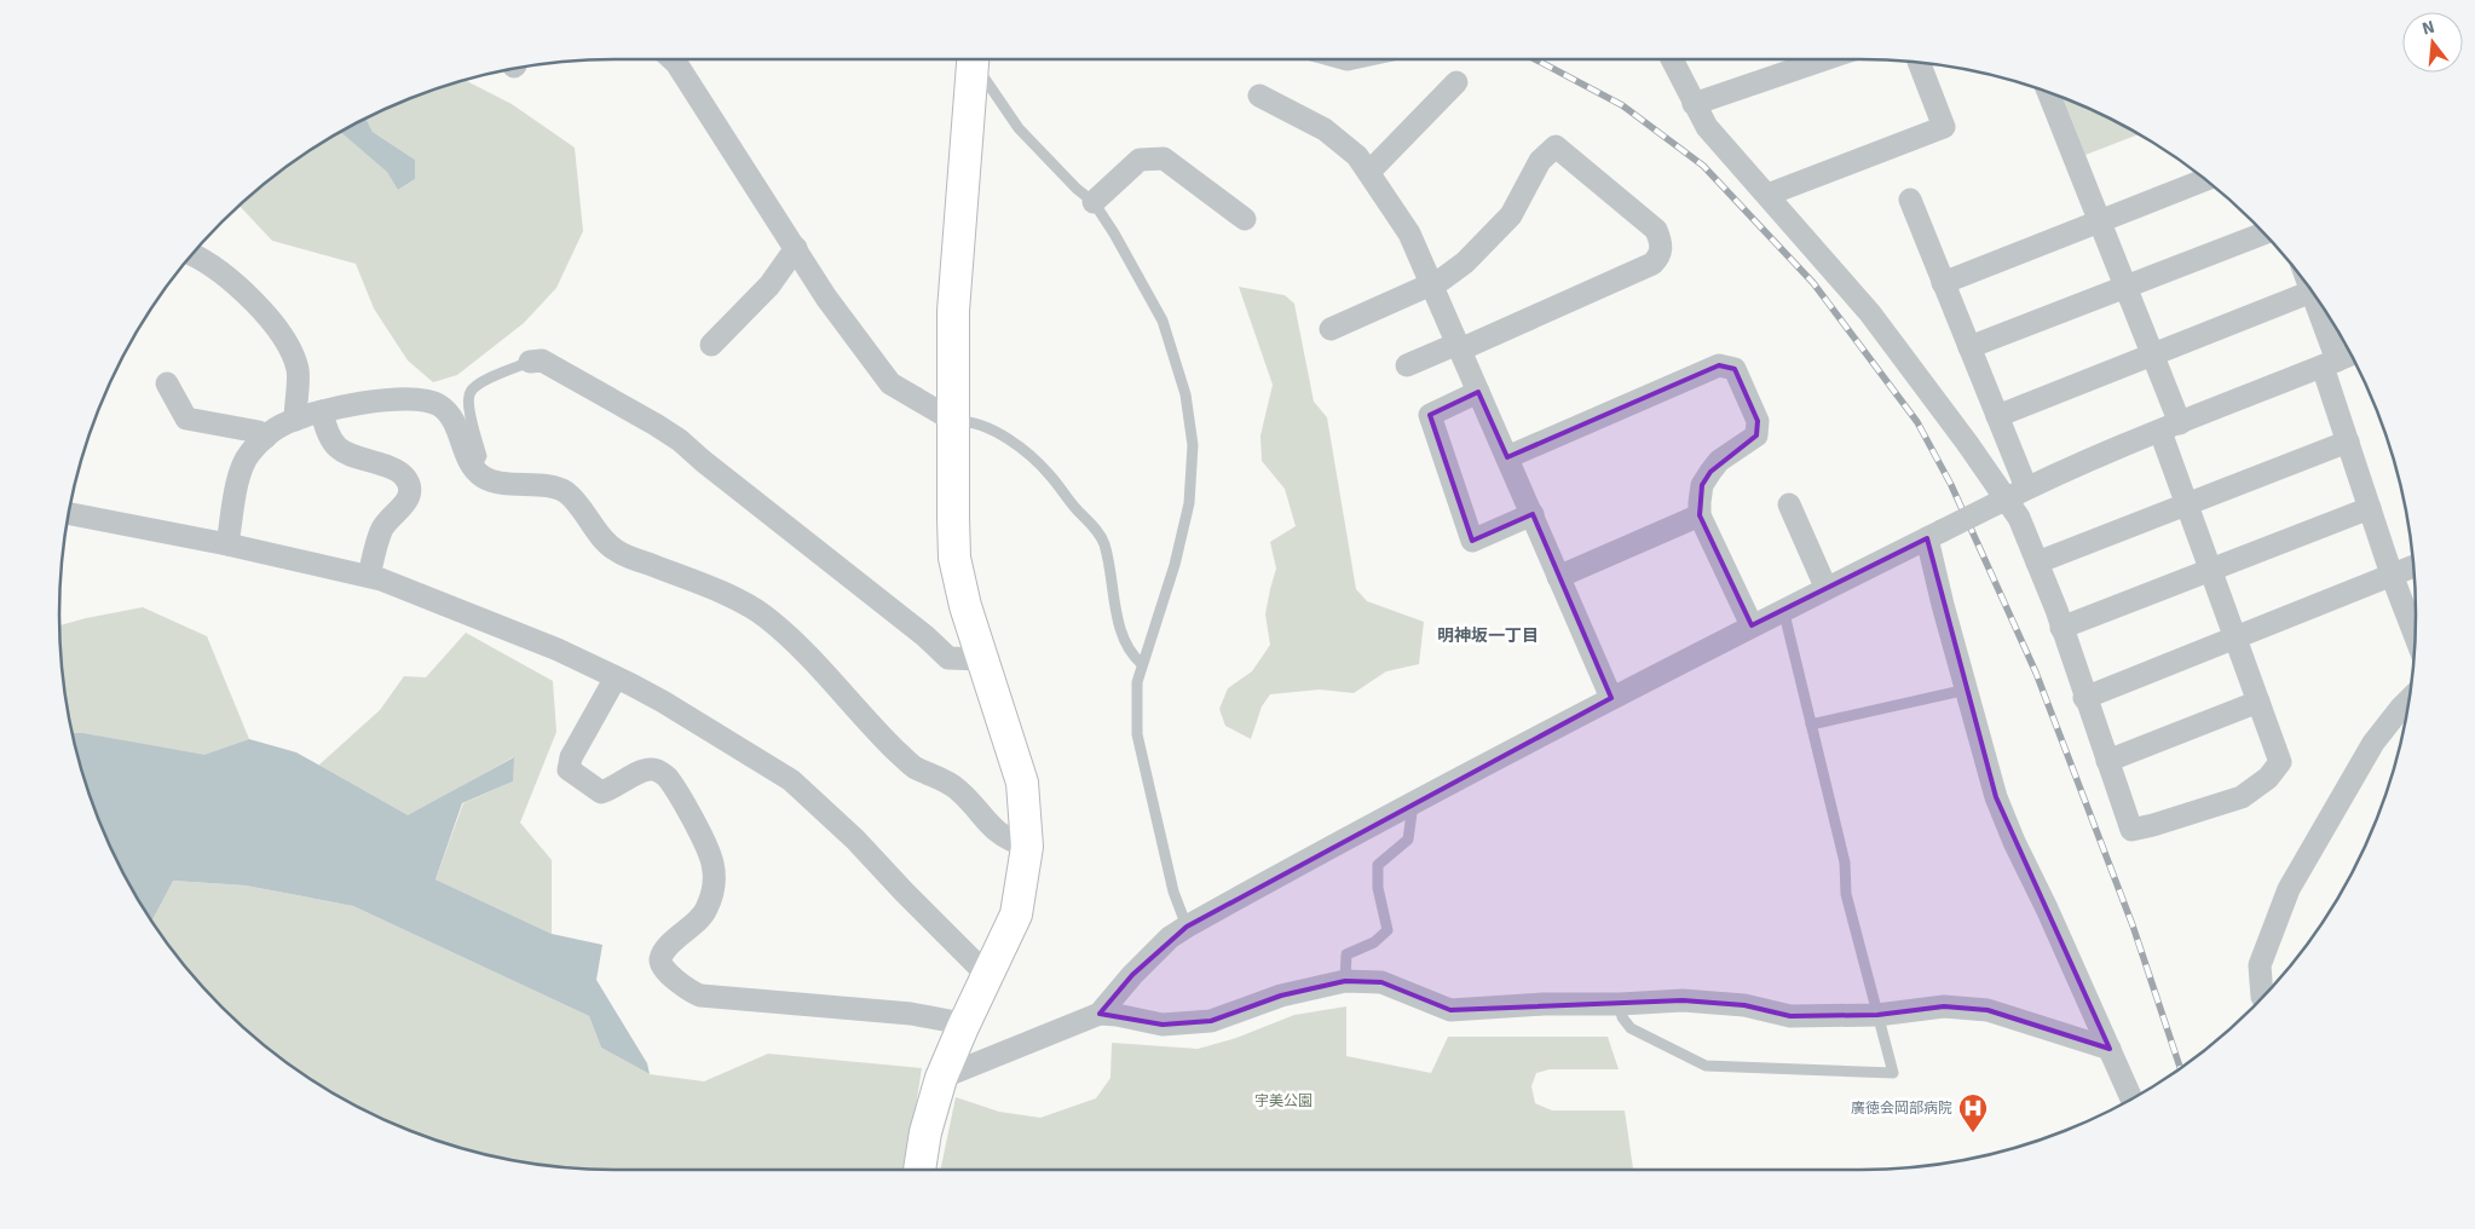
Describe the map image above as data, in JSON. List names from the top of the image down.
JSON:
{
  "districts": ["明神坂一丁目"],
  "parks": ["宇美公園"],
  "places": {
    "hospital": ["廣徳会岡部病院"]
  },
  "north": "top"
}
